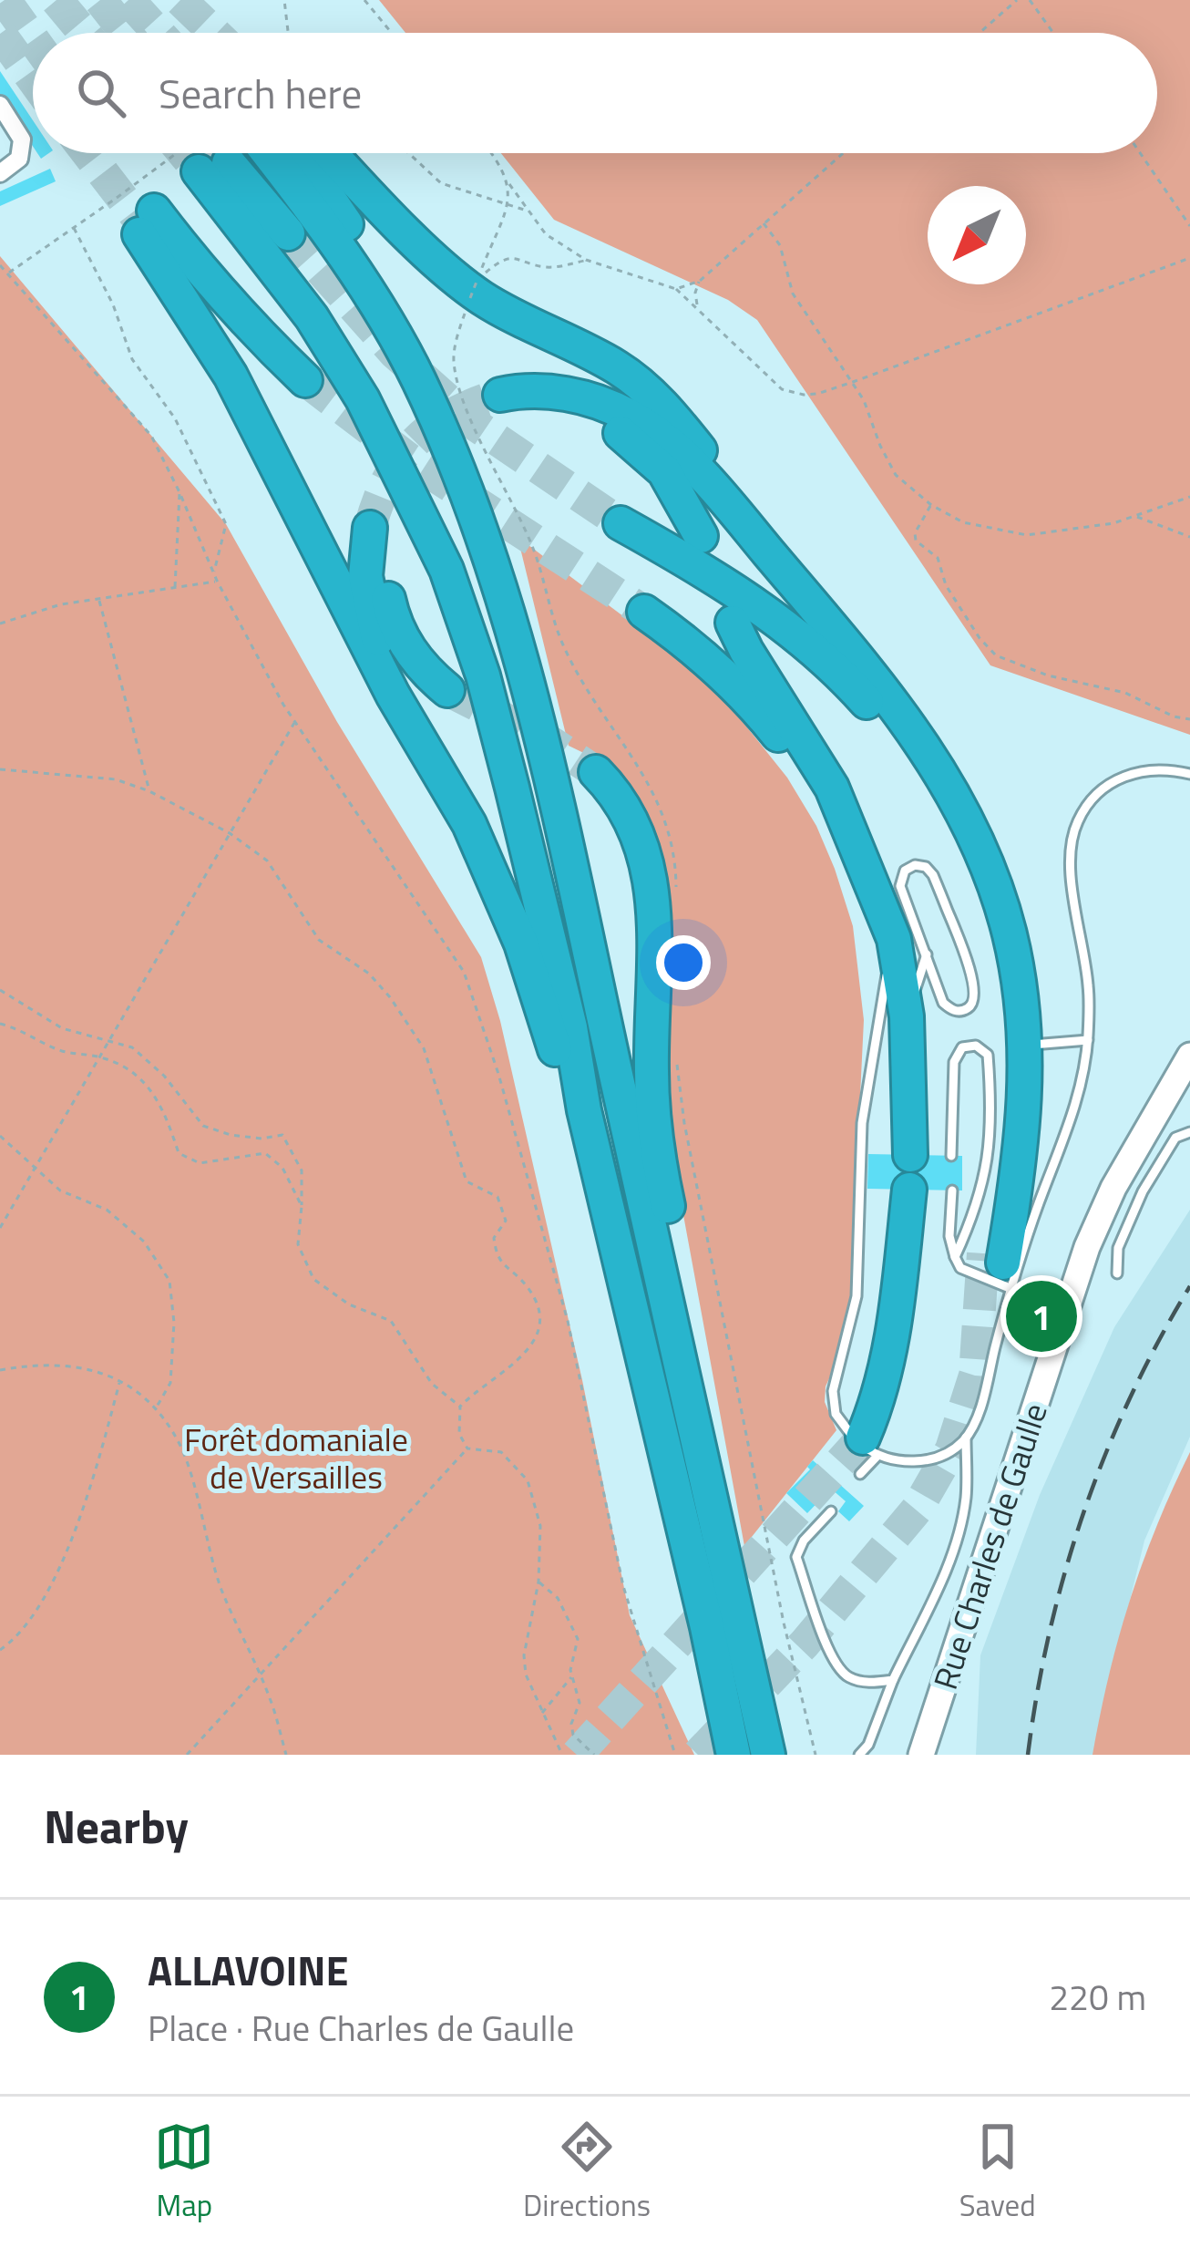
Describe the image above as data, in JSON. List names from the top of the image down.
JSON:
{
  "streets": {
    "main road": ["Rue Charles de Gaulle"]
  },
  "parks": ["Forêt domaniale de Versailles"],
  "north": "bottom left",
  "page": {
    "search": "Search here",
    "pins": "1",
    "heading": "Nearby",
    "list": [
      {
        "mark": "1",
        "name": "ALLAVOINE",
        "note": "Place · Rue Charles de Gaulle",
        "value": "220 m"
      }
    ],
    "nav": ["Map", "Directions", "Saved"]
  }
}
